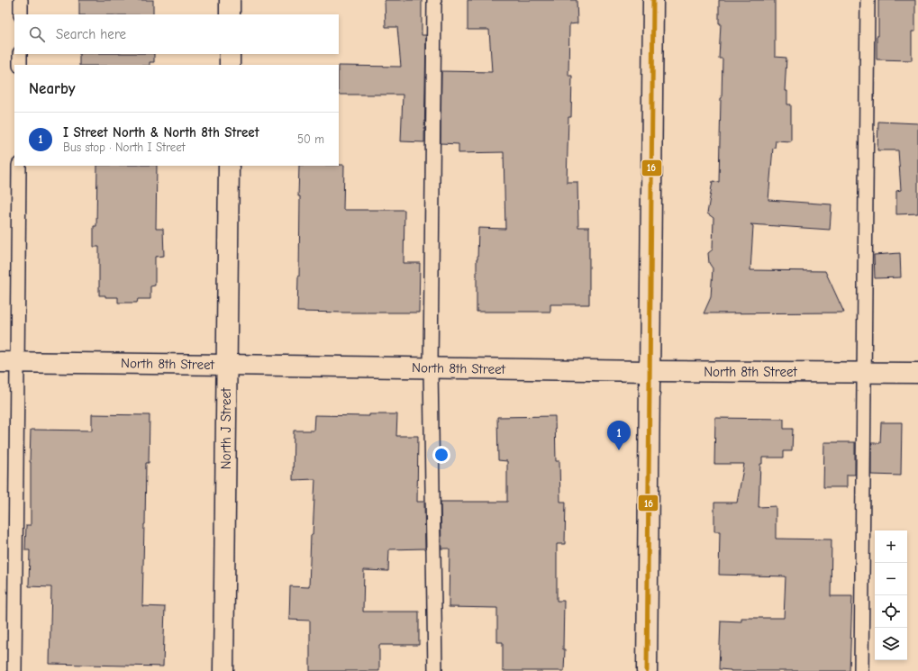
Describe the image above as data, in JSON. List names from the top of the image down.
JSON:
{
  "streets": {
    "street": ["North 8th Street", "North J Street"]
  },
  "crossings": [
    ["North 8th Street", "North J Street"]
  ],
  "lines": ["transit line 16"],
  "page": {
    "search": "Search here",
    "heading": "Nearby",
    "list": [
      {
        "mark": "1",
        "name": "I Street North & North 8th Street",
        "note": "Bus stop · North I Street",
        "value": "50 m"
      }
    ],
    "pins": "1",
    "map_buttons": ["+", "−"]
  }
}
